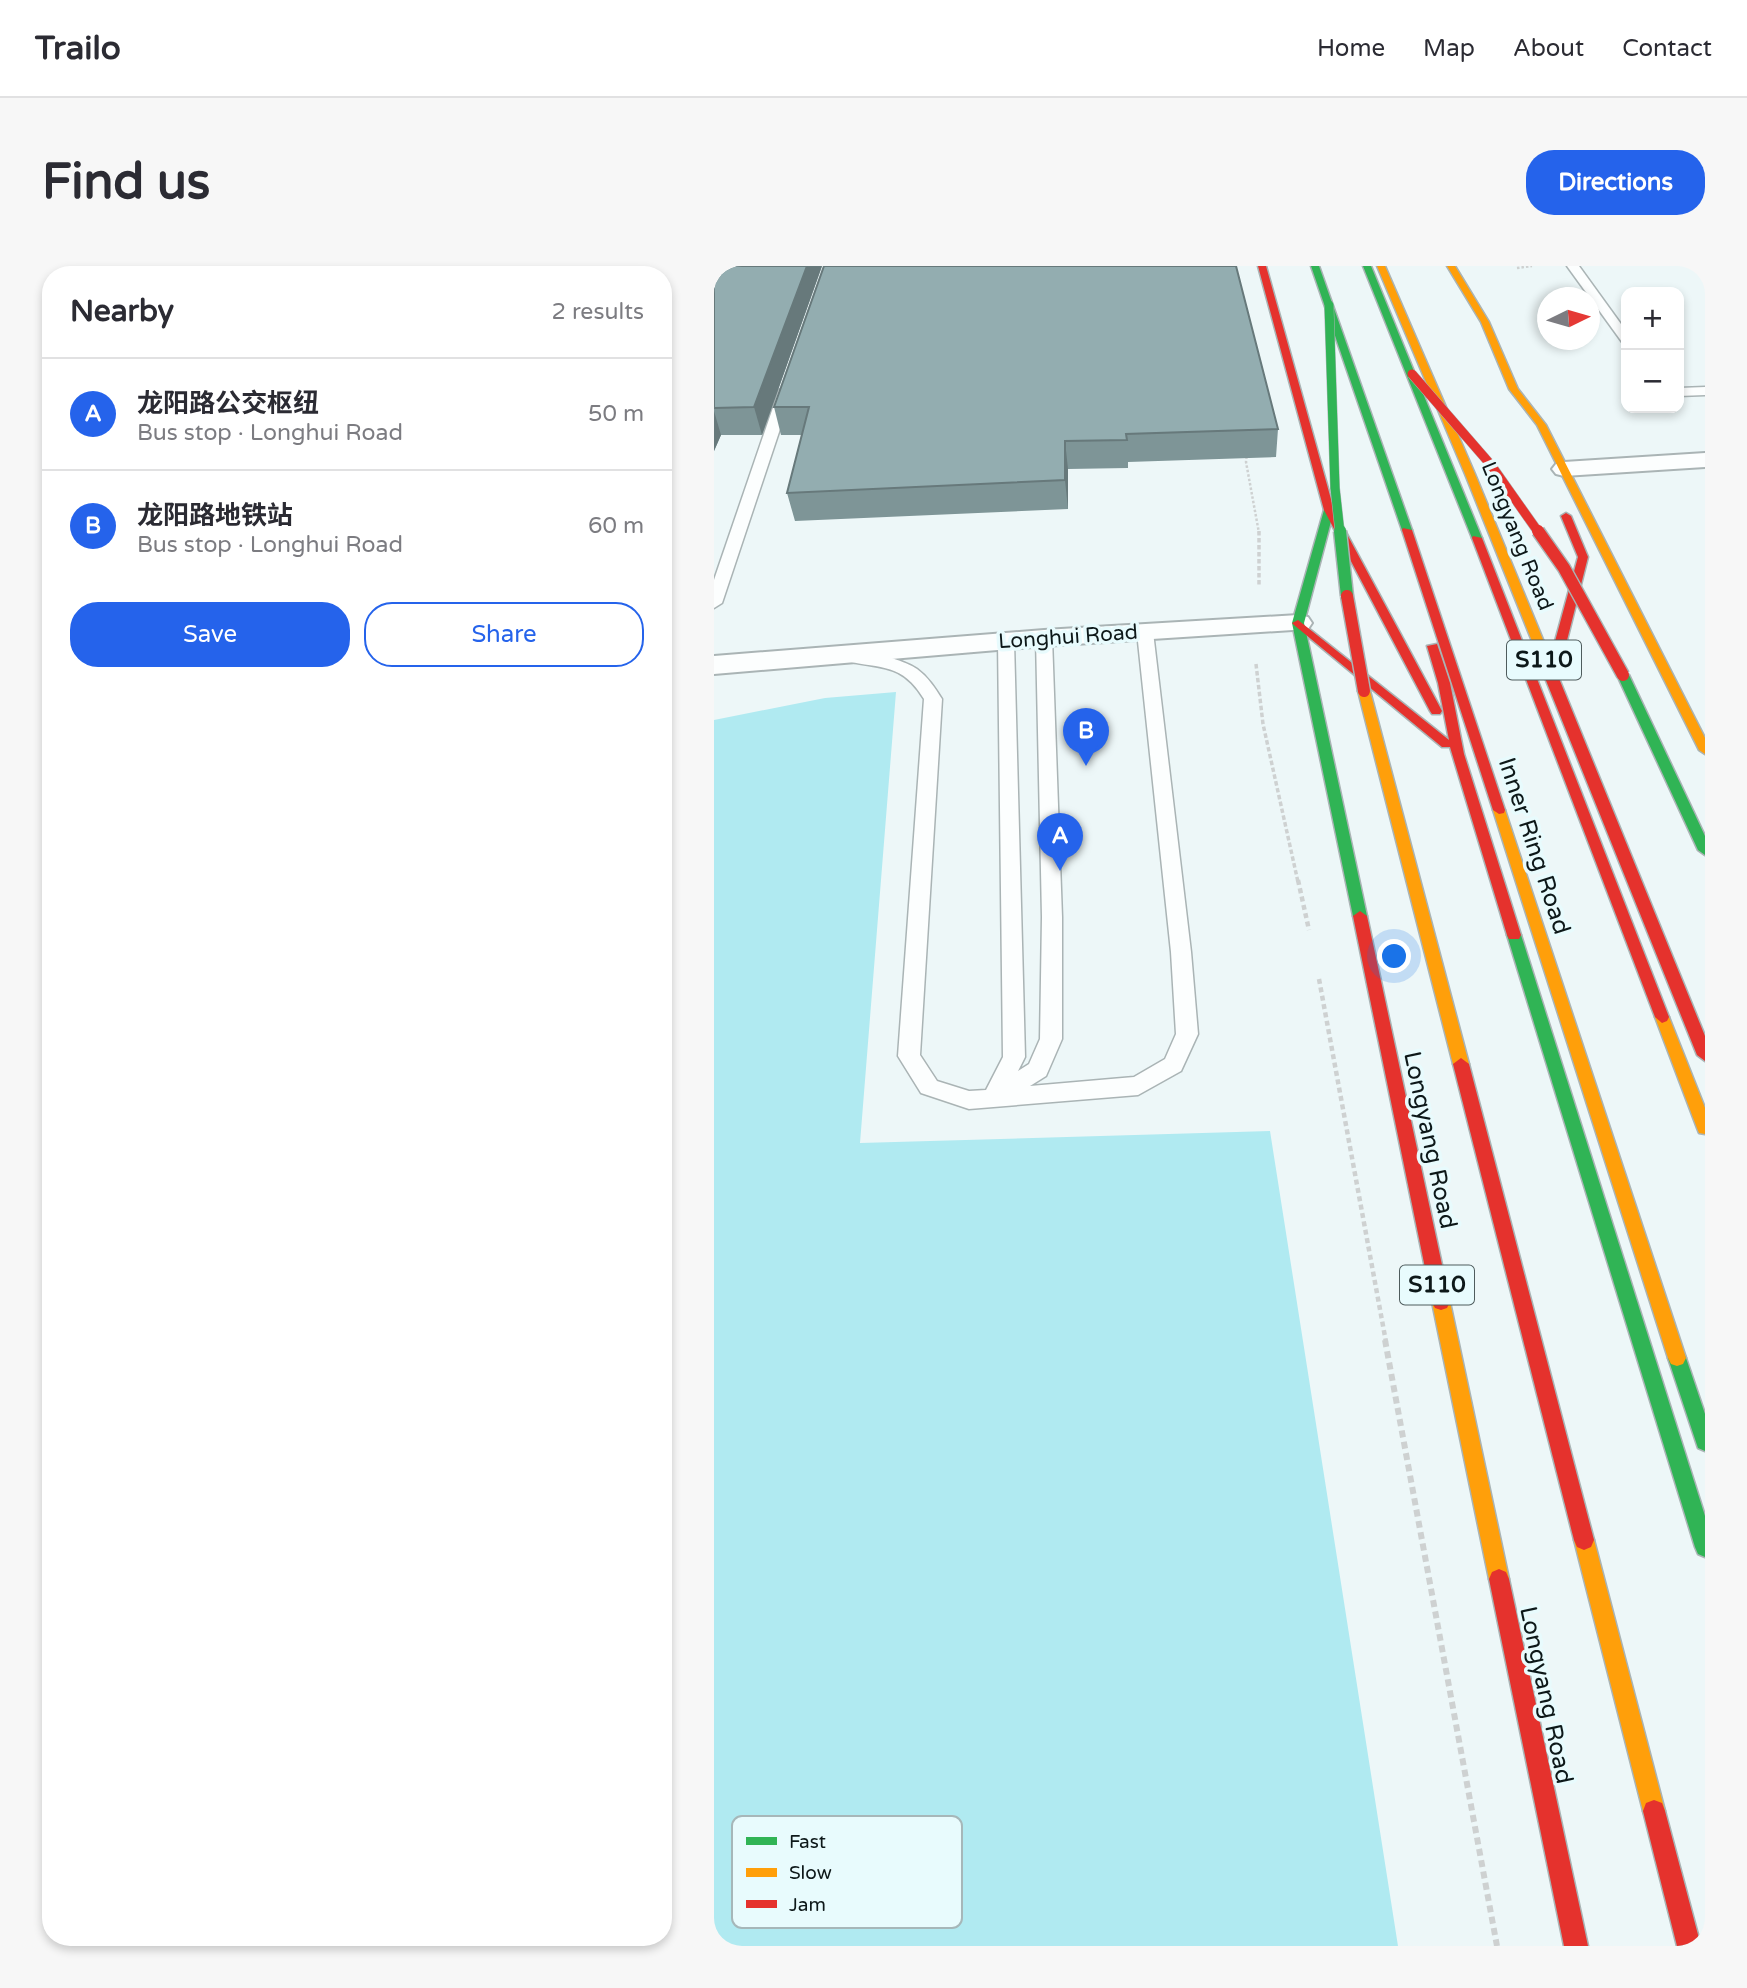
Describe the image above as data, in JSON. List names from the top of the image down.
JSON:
{
  "streets": {
    "main road": ["Longyang Road", "S110", "Inner Ring Road"],
    "street": ["Longhui Road"]
  },
  "crossings": [
    ["Longyang Road", "Longhui Road"]
  ],
  "legend": ["Fast", "Slow", "Jam"],
  "north": "right",
  "page": {
    "header": "Trailo",
    "nav": [
      "Home",
      "Map",
      "About",
      "Contact"
    ],
    "buttons": [
      "Directions",
      ["Save", "Share"]
    ],
    "title": "Find us",
    "heading": ["Nearby", "2 results"],
    "map_buttons": ["+", "−"],
    "list": [
      {
        "mark": "A",
        "name": "龙阳路公交枢纽",
        "note": "Bus stop · Longhui Road",
        "value": "50 m"
      },
      {
        "mark": "B",
        "name": "龙阳路地铁站",
        "note": "Bus stop · Longhui Road",
        "value": "60 m"
      }
    ],
    "pins": ["B", "A"]
  }
}
